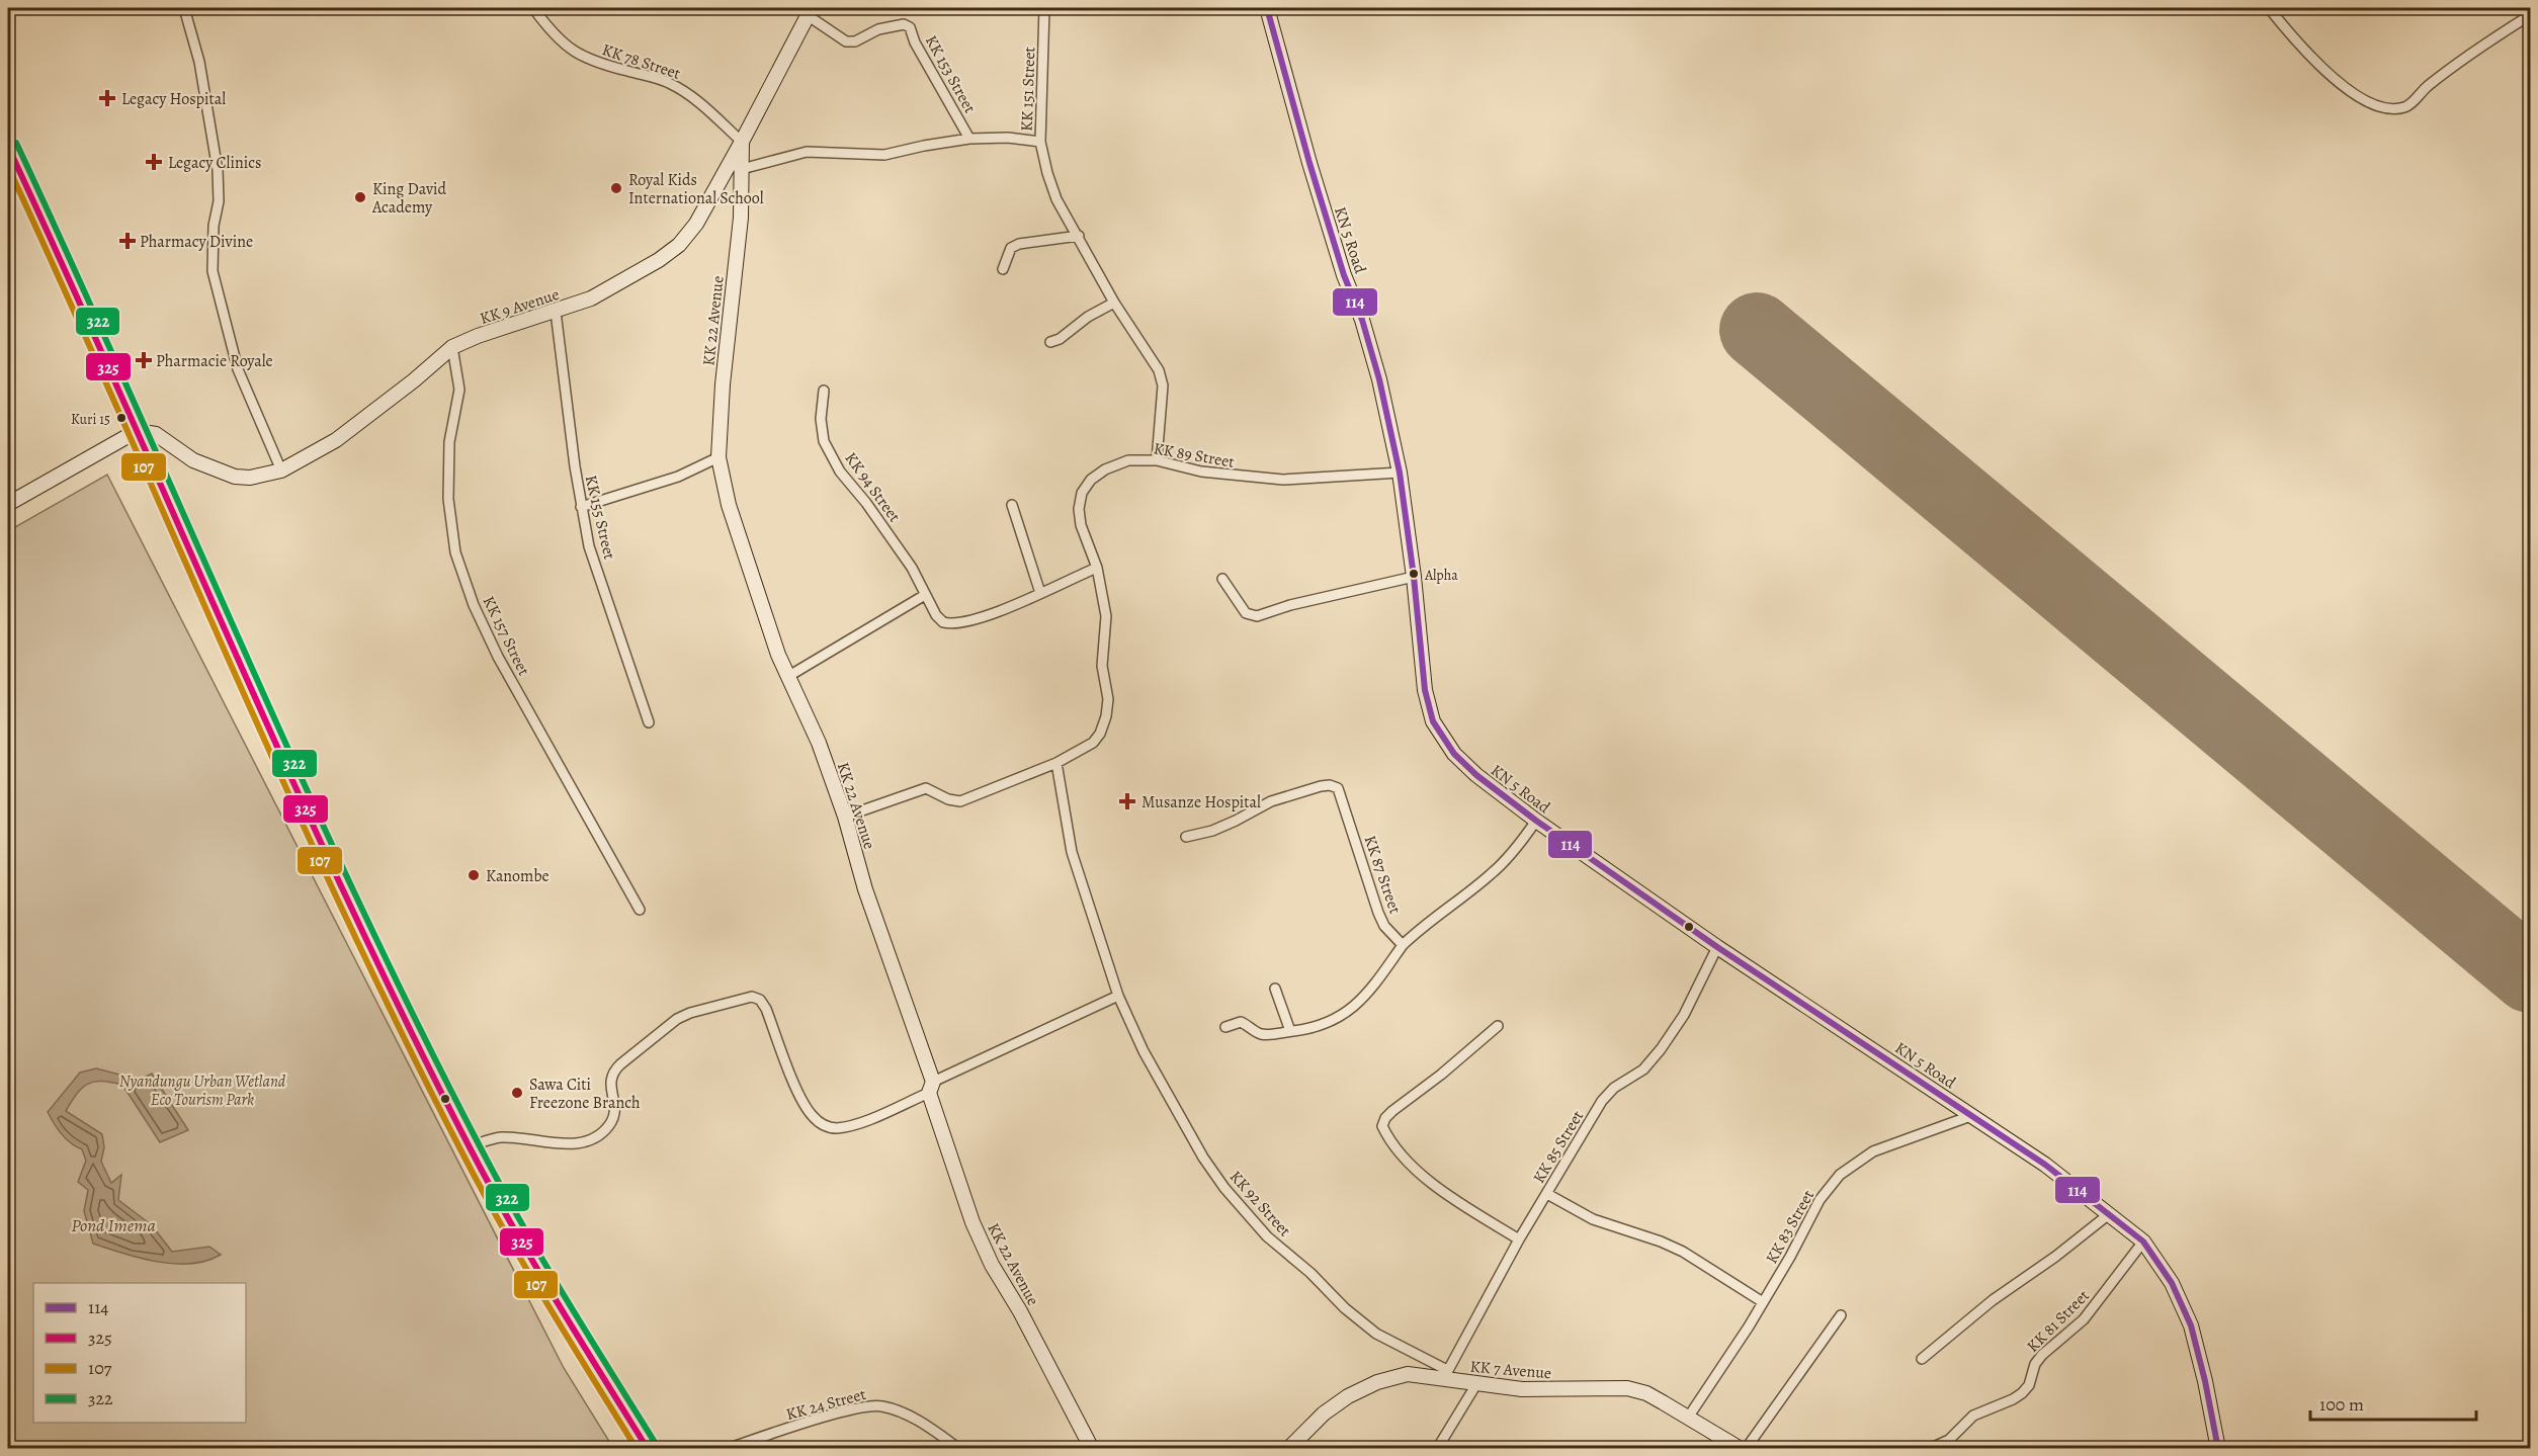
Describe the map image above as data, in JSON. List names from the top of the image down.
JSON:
{
  "streets": {
    "main road": [
      "KN 5 Road",
      "KK 9 Avenue",
      "KK 22 Avenue",
      "KK 7 Avenue"
    ],
    "street": [
      "KK 78 Street",
      "KK 153 Street",
      "KK 151 Street",
      "KK 89 Street",
      "KK 94 Street",
      "KK 155 Street",
      "KK 157 Street",
      "KK 87 Street",
      "KK 85 Street",
      "KK 92 Street",
      "KK 83 Street",
      "KK 81 Street",
      "KK 24 Street"
    ]
  },
  "crossings": [
    ["KK 78 Street", "KK 9 Avenue"],
    ["KK 78 Street", "KK 22 Avenue"],
    ["KK 153 Street", "KK 151 Street"],
    ["KK 153 Street", "KK 9 Avenue"],
    ["KK 153 Street", "KK 22 Avenue"],
    ["KK 151 Street", "KK 89 Street"],
    ["KN 5 Road", "KK 89 Street"],
    ["KN 5 Road", "KK 87 Street"],
    ["KN 5 Road", "KK 85 Street"],
    ["KN 5 Road", "KK 83 Street"],
    ["KN 5 Road", "KK 81 Street"],
    ["KK 9 Avenue", "KK 22 Avenue"],
    ["KK 9 Avenue", "KK 155 Street"],
    ["KK 9 Avenue", "KK 157 Street"],
    ["KK 89 Street", "KK 94 Street"],
    ["KK 89 Street", "KK 92 Street"],
    ["KK 85 Street", "KK 92 Street"],
    ["KK 85 Street", "KK 7 Avenue"],
    ["KK 92 Street", "KK 7 Avenue"],
    ["KK 83 Street", "KK 7 Avenue"]
  ],
  "water": ["Pond Imema"],
  "parks": ["Nyandungu Urban Wetland Eco Tourism Park"],
  "places": {
    "health": [
      "Legacy Hospital",
      "Legacy Clinics",
      "Pharmacy Divine",
      "Pharmacie Royale",
      "Musanze Hospital"
    ],
    "other": [
      "Royal Kids International School",
      "King David Academy",
      "Kuri 15",
      "Alpha",
      "Kanombe",
      "Sawa Citi Freezone Branch"
    ]
  },
  "lines": [
    "transit line 114",
    "transit line 322",
    "transit line 325",
    "transit line 107"
  ],
  "legend": [
    "114",
    "325",
    "107",
    "322"
  ],
  "scale_bar": "100 m"
}
